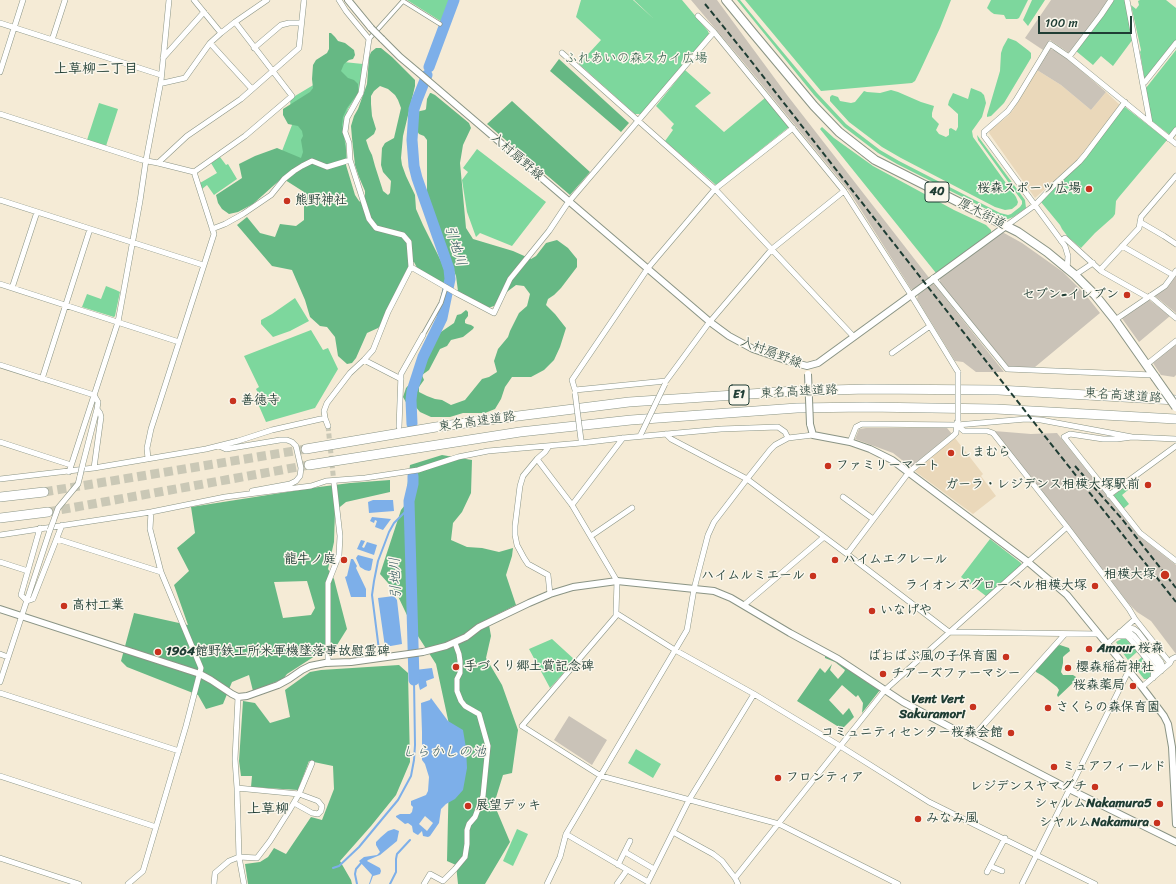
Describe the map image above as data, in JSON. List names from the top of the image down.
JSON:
{
  "streets": {
    "highway": ["東名高速道路", "E1"],
    "main road": ["40", "厚木街道"],
    "street": ["入村扇野線"]
  },
  "crossings": [
    ["40", "厚木街道"]
  ],
  "districts": ["上草柳二丁目", "上草柳"],
  "water": ["引地川", "しらかしの池"],
  "parks": ["ふれあいの森スカイ広場"],
  "places": [
    "桜森スポーツ広場",
    "熊野神社",
    "セブン-イレブン",
    "善徳寺",
    "しまむら",
    "ファミリーマート",
    "ガーラ・レジデンス相模大塚駅前",
    "龍牛ノ庭",
    "ハイムエクレール",
    "相模大塚",
    "ハイムルミエール",
    "ライオンズグローベル相模大塚",
    "高村工業",
    "いなげや",
    "Amour 桜森",
    "1964館野鉄工所米軍機墜落事故慰霊碑",
    "ばおばぶ風の子保育園",
    "手づくり郷土賞記念碑",
    "櫻森稲荷神社",
    "チアーズファーマシー",
    "桜森薬局",
    "Vent Vert Sakuramori",
    "さくらの森保育園",
    "コミュニティセンター桜森会館",
    "ミュアフィールド",
    "フロンティア",
    "レジデンスヤマグチ",
    "シャルムNakamura5",
    "展望デッキ",
    "みなみ風",
    "シヤルムNakamura"
  ],
  "scale_bar": "100 m"
}
